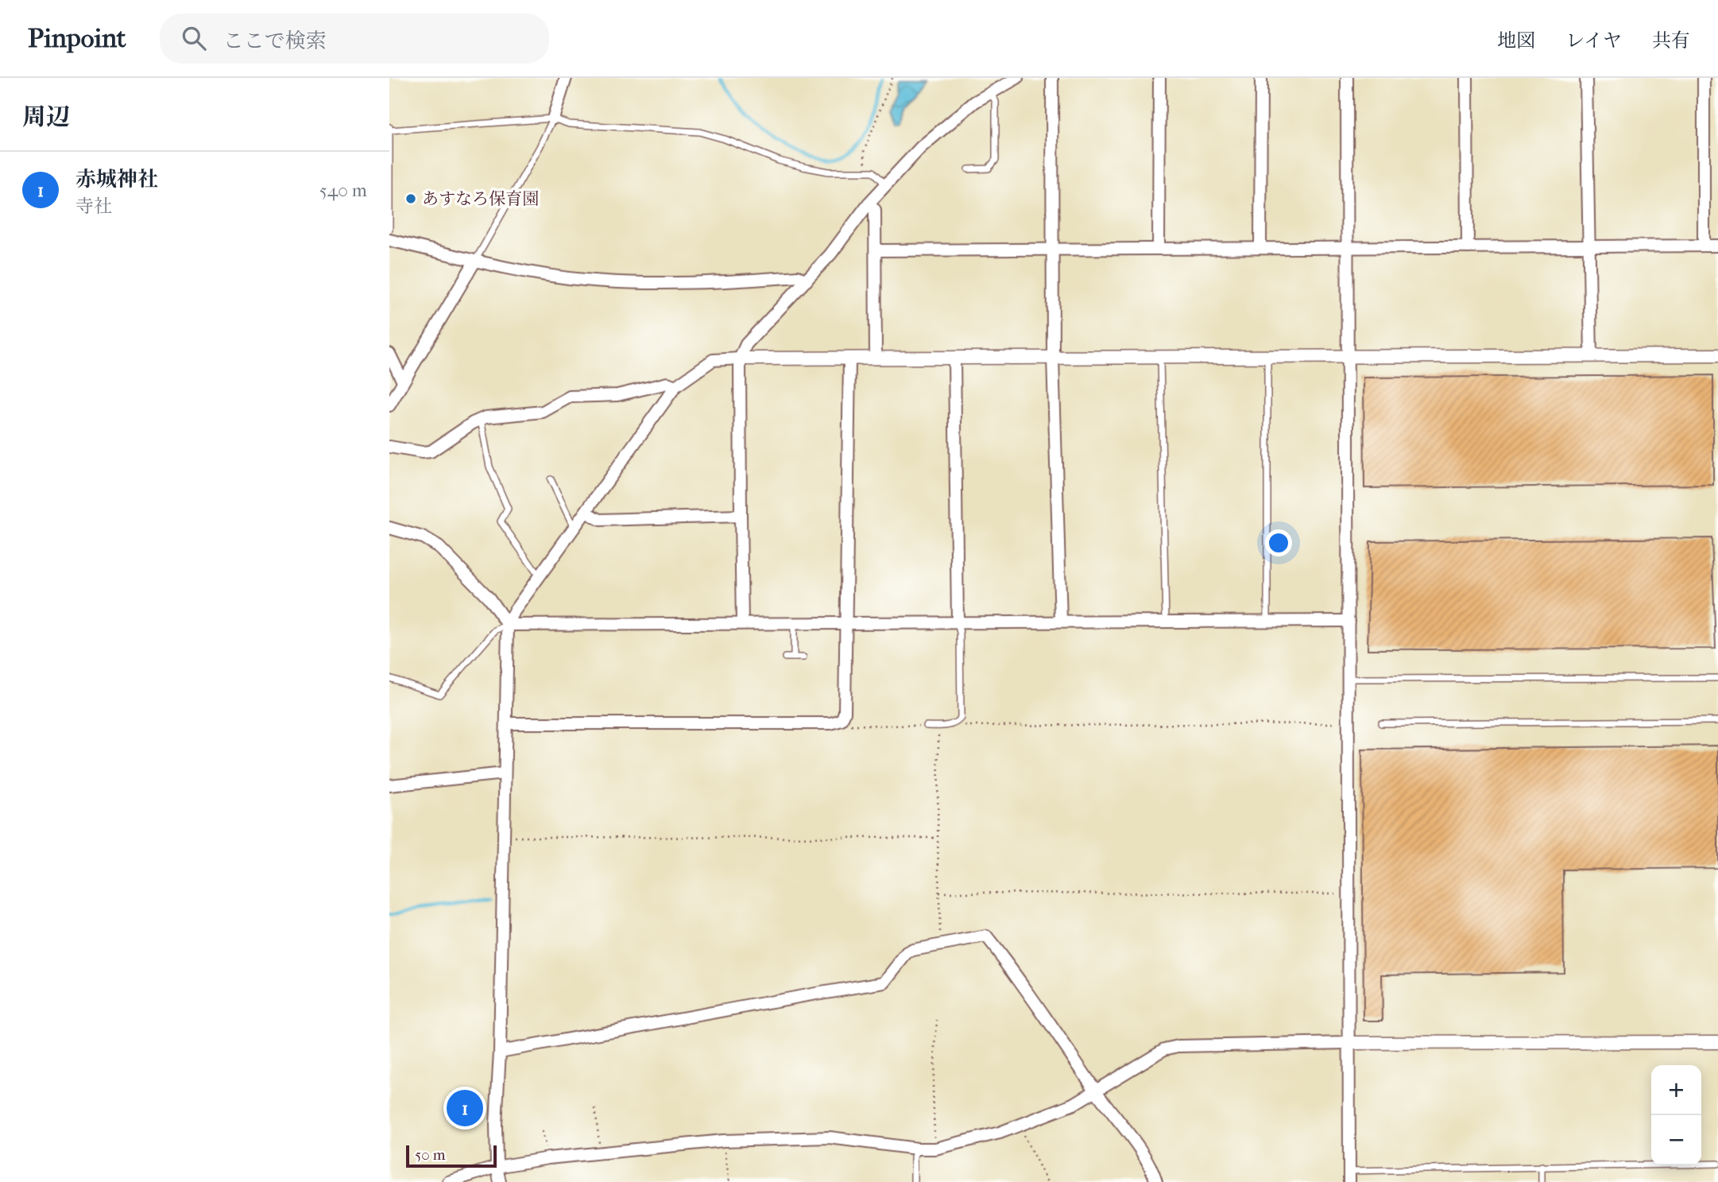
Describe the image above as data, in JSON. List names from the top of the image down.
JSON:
{
  "places": ["あすなろ保育園"],
  "scale_bar": "50 m",
  "page": {
    "header": "Pinpoint",
    "search": "ここで検索",
    "nav": ["地図", "レイヤ", "共有"],
    "heading": "周辺",
    "list": [
      {
        "mark": "1",
        "name": "赤城神社",
        "note": "寺社",
        "value": "540 m"
      }
    ],
    "map_buttons": ["+", "−"],
    "pins": "1",
    "scale": "50 m"
  }
}
